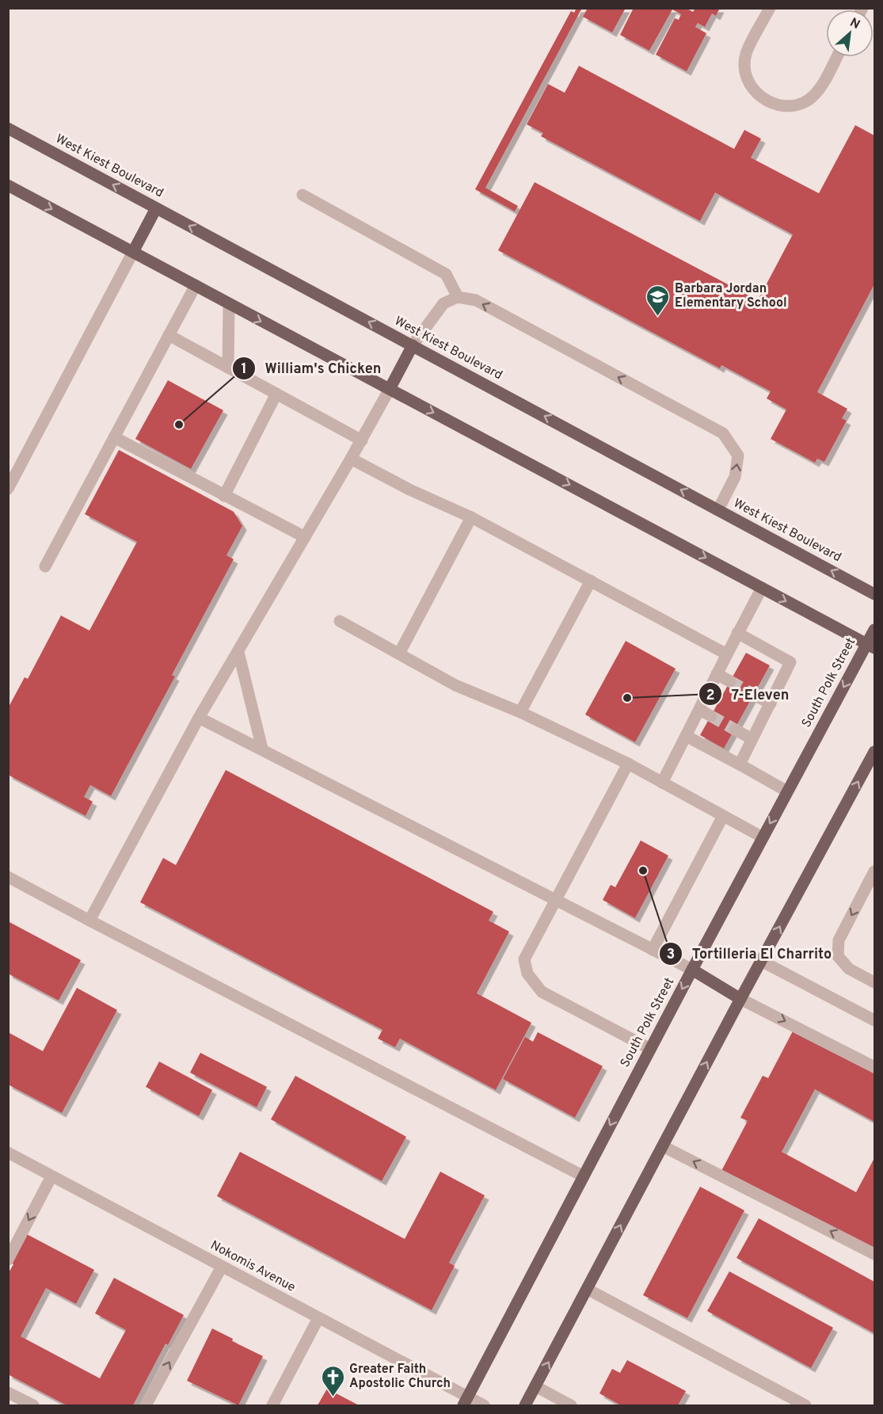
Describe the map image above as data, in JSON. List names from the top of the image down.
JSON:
{
  "streets": {
    "main road": ["West Kiest Boulevard", "South Polk Street"],
    "street": ["Nokomis Avenue"]
  },
  "crossings": [
    ["South Polk Street", "Nokomis Avenue"]
  ],
  "places": {
    "school or university": ["Barbara Jordan Elementary School"],
    "other": ["William's Chicken", "7-Eleven", "Tortilleria El Charrito"],
    "church": ["Greater Faith Apostolic Church"]
  },
  "north": "top right"
}
